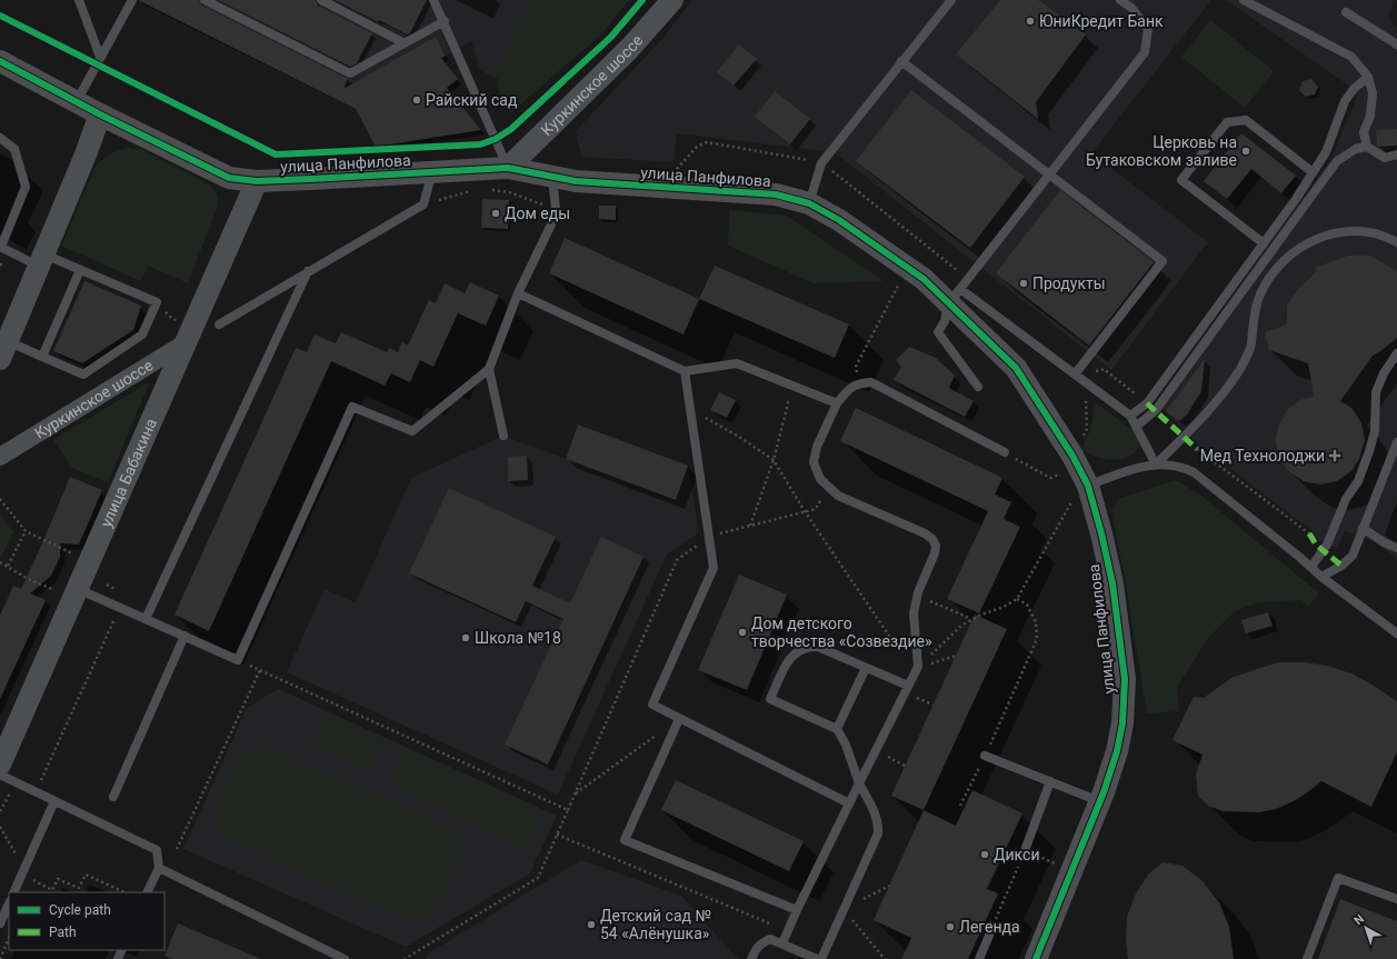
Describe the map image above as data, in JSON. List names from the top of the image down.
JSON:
{
  "streets": {
    "street": ["Куркинское шоссе", "улица Панфилова", "улица Бабакина"]
  },
  "crossings": [
    ["Куркинское шоссе", "улица Панфилова"],
    ["Куркинское шоссе", "улица Бабакина"],
    ["улица Панфилова", "улица Бабакина"]
  ],
  "places": {
    "other": [
      "ЮниКредит Банк",
      "Райский сад",
      "Церковь на Бутаковском заливе",
      "Дом еды",
      "Продукты",
      "Дом детского творчества «Созвездие»",
      "Школа №18",
      "Дикси",
      "Детский сад № 54 «Алёнушка»",
      "Легенда"
    ],
    "health": ["Мед Технолоджи"]
  },
  "legend": ["Cycle path", "Path"],
  "north": "top left"
}
